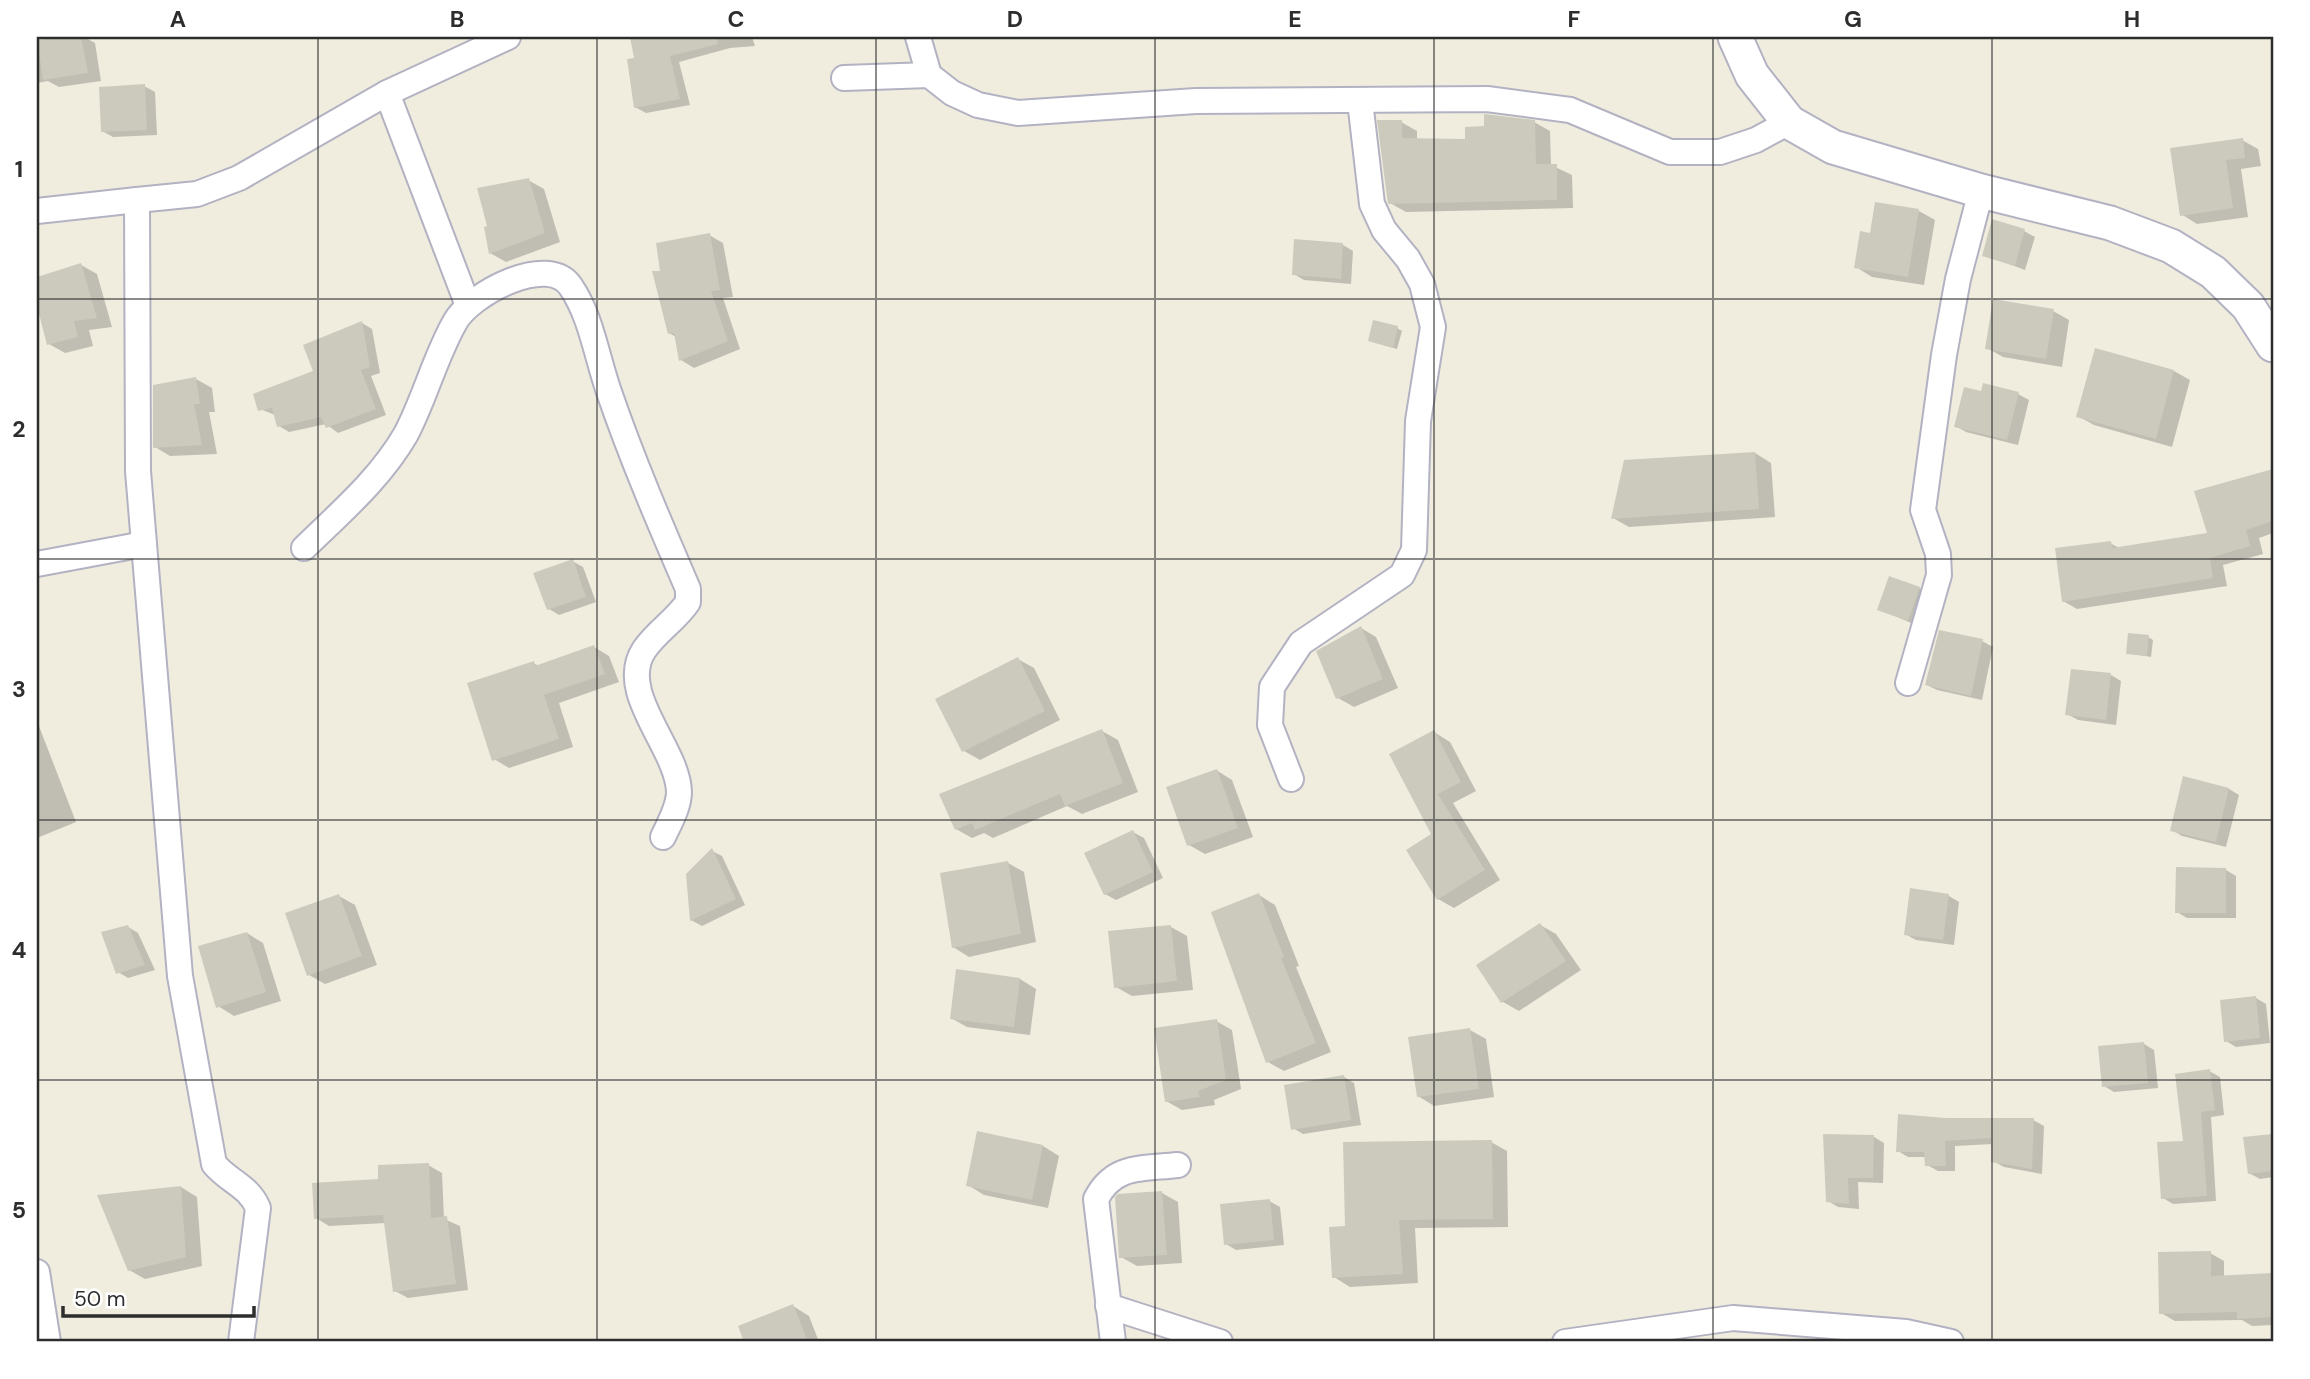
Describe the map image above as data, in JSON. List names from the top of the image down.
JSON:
{
  "scale_bar": "50 m",
  "grid": {
    "columns": [
      "A",
      "B",
      "C",
      "D",
      "E",
      "F",
      "G",
      "H"
    ],
    "rows": [
      "1",
      "2",
      "3",
      "4",
      "5"
    ]
  }
}
